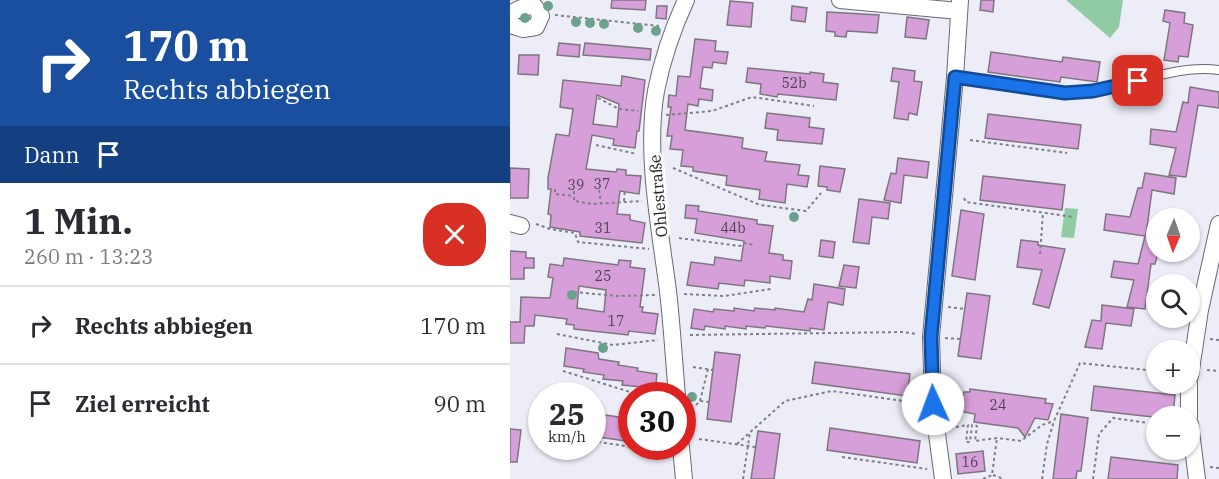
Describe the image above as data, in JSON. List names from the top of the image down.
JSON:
{
  "streets": {
    "street": ["Ohlestraße"]
  },
  "house_numbers": [
    "52b",
    "37",
    "39",
    "31",
    "44b",
    "25",
    "17",
    "24",
    "16"
  ],
  "north": "bottom",
  "page": {
    "turn": ["170 m", "Rechts abbiegen"],
    "then": "Dann",
    "heading": ["1 Min.", "260 m · 13:23"],
    "map_buttons": ["+", "−"],
    "list": [
      {
        "name": "Rechts abbiegen",
        "value": "170 m"
      },
      {
        "name": "Ziel erreicht",
        "value": "90 m"
      }
    ],
    "speed": "25 km/h",
    "limit": "30"
  }
}
